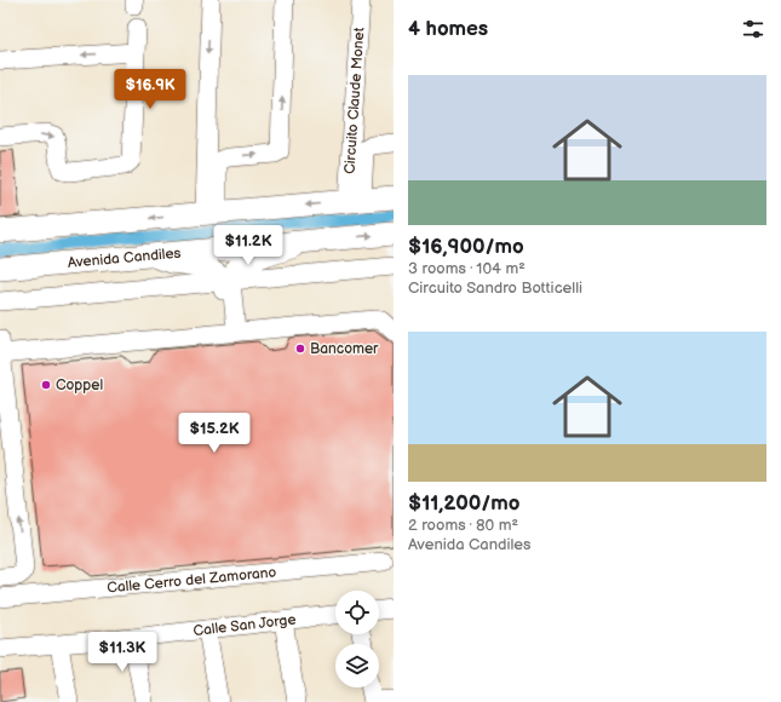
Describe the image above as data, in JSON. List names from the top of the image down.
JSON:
{
  "streets": {
    "main road": ["Avenida Candiles"],
    "street": ["Circuito Claude Monet", "Calle Cerro del Zamorano", "Calle San Jorge"]
  },
  "places": ["Bancomer", "Coppel"],
  "page": {
    "heading": "4 homes",
    "list": [
      {
        "name": "$16,900/mo",
        "note": "3 rooms · 104 m² · Circuito Sandro Botticelli"
      },
      {
        "name": "$11,200/mo",
        "note": "2 rooms · 80 m² · Avenida Candiles"
      }
    ],
    "price": [
      "$16.9K",
      "$11.2K",
      "$15.2K",
      "$11.3K"
    ]
  }
}
